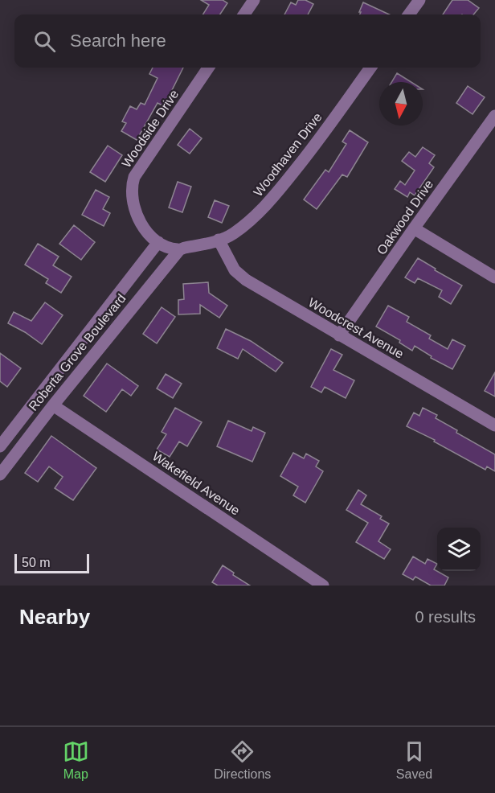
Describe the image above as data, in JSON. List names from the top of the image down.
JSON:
{
  "streets": {
    "street": [
      "Woodside Drive",
      "Woodhaven Drive",
      "Oakwood Drive",
      "Woodcrest Avenue",
      "Roberta Grove Boulevard",
      "Wakefield Avenue"
    ]
  },
  "crossings": [
    ["Woodside Drive", "Woodhaven Drive"],
    ["Woodside Drive", "Roberta Grove Boulevard"],
    ["Woodhaven Drive", "Woodcrest Avenue"],
    ["Woodhaven Drive", "Roberta Grove Boulevard"],
    ["Oakwood Drive", "Woodcrest Avenue"],
    ["Roberta Grove Boulevard", "Wakefield Avenue"]
  ],
  "scale_bar": "50 m",
  "north": "bottom",
  "page": {
    "search": "Search here",
    "scale": "50 m",
    "heading": ["Nearby", "0 results"],
    "nav": ["Map", "Directions", "Saved"]
  }
}
